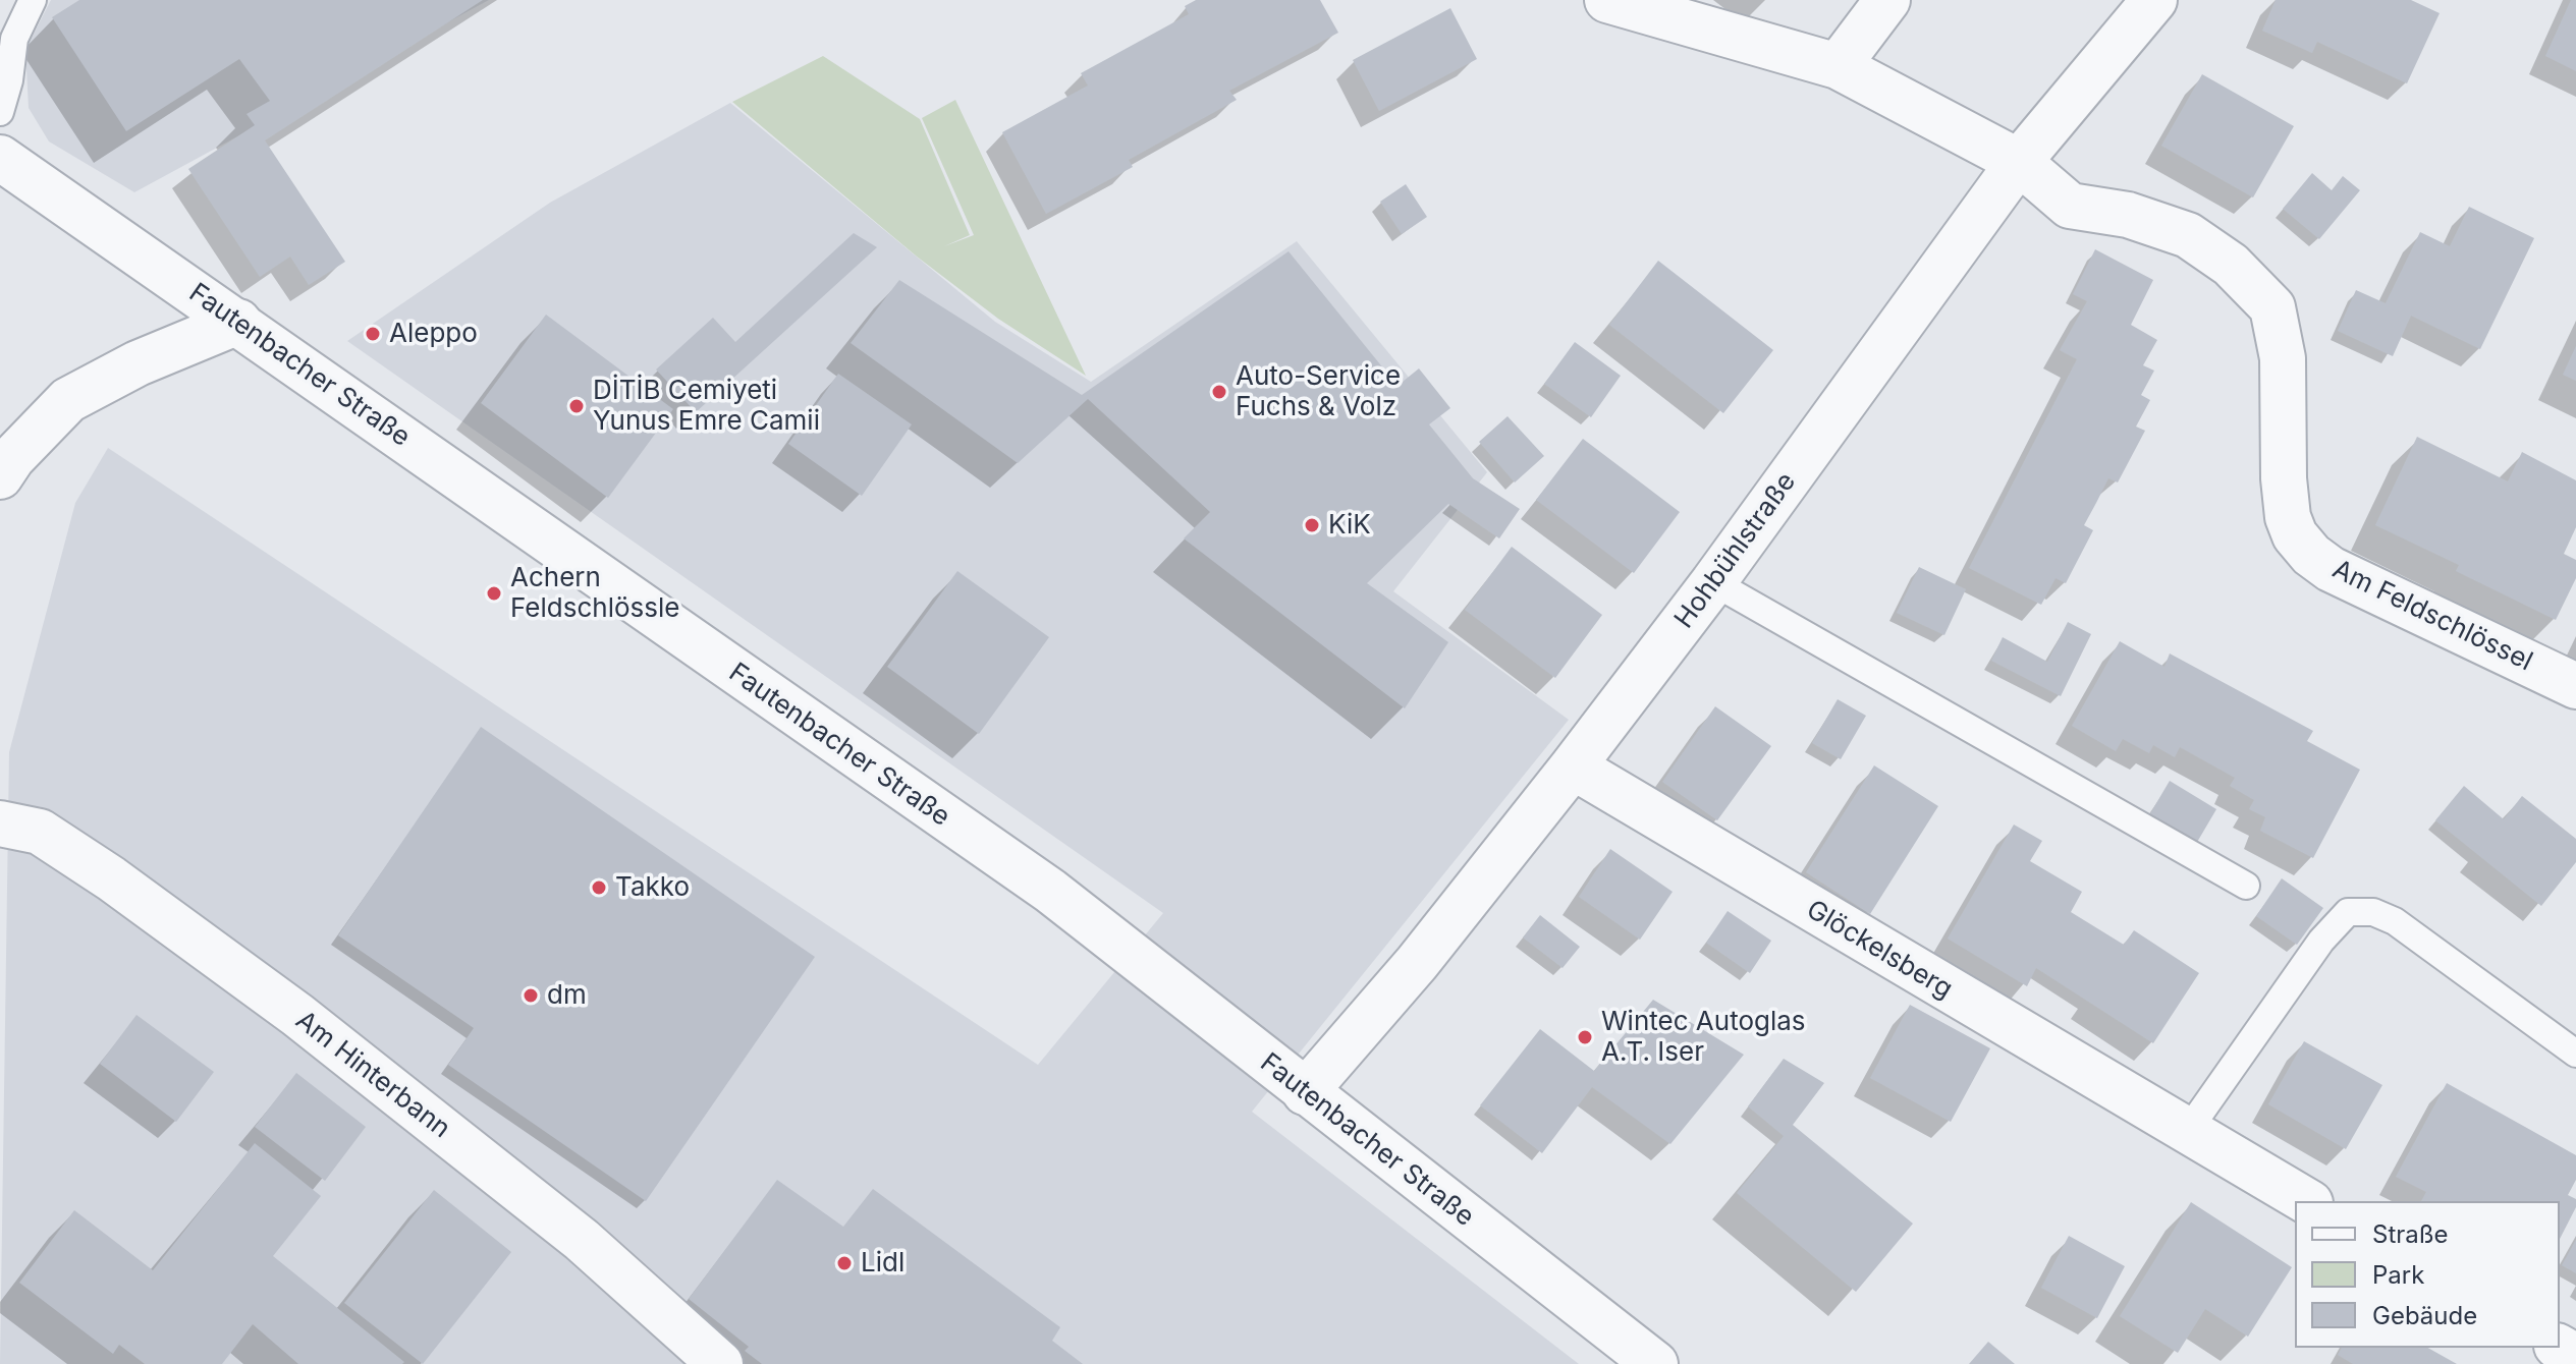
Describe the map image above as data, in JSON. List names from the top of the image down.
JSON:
{
  "streets": {
    "street": [
      "Fautenbacher Straße",
      "Hohbühlstraße",
      "Am Feldschlössel",
      "Glöckelsberg",
      "Am Hinterbann"
    ]
  },
  "crossings": [
    ["Fautenbacher Straße", "Hohbühlstraße"],
    ["Hohbühlstraße", "Am Feldschlössel"],
    ["Hohbühlstraße", "Glöckelsberg"]
  ],
  "places": [
    "Aleppo",
    "Auto-Service Fuchs & Volz",
    "DİTİB Cemiyeti Yunus Emre Camii",
    "KiK",
    "Achern Feldschlössle",
    "Takko",
    "dm",
    "Wintec Autoglas A.T. Iser",
    "Lidl"
  ],
  "legend": ["Straße", "Park", "Gebäude"]
}
